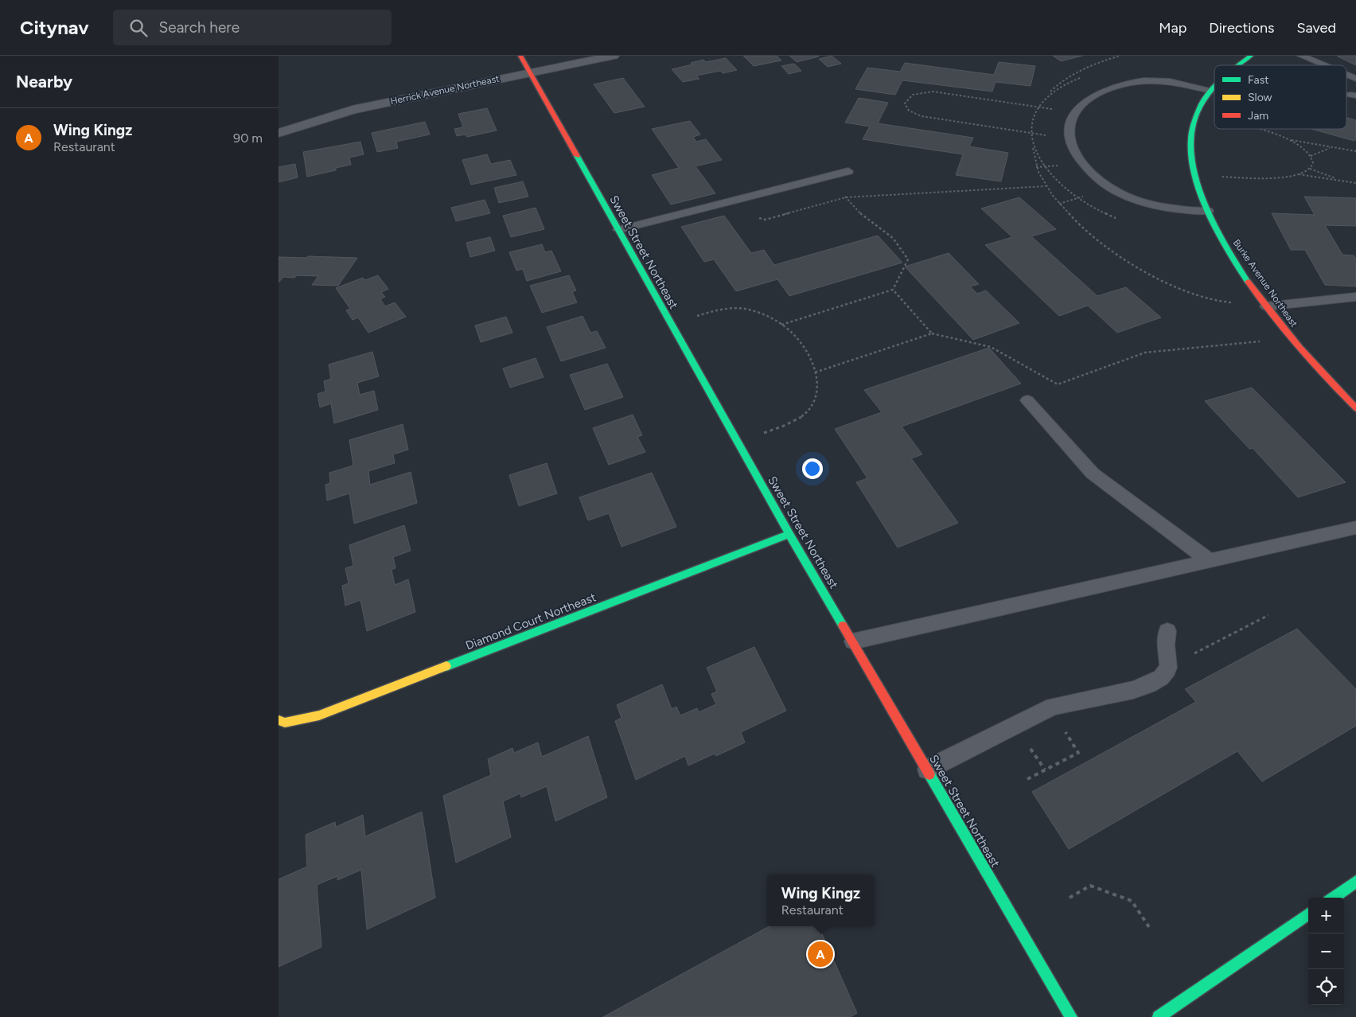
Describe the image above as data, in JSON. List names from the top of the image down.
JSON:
{
  "streets": {
    "street": [
      "Herrick Avenue Northeast",
      "Sweet Street Northeast",
      "Burke Avenue Northeast",
      "Diamond Court Northeast"
    ]
  },
  "crossings": [
    ["Herrick Avenue Northeast", "Sweet Street Northeast"],
    ["Sweet Street Northeast", "Diamond Court Northeast"]
  ],
  "legend": ["Fast", "Slow", "Jam"],
  "page": {
    "header": "Citynav",
    "search": "Search here",
    "nav": ["Map", "Directions", "Saved"],
    "heading": "Nearby",
    "list": [
      {
        "mark": "A",
        "name": "Wing Kingz",
        "note": "Restaurant",
        "value": "90 m"
      }
    ],
    "popup": ["Wing Kingz", "Restaurant"],
    "map_buttons": ["+", "−"],
    "pins": "A"
  }
}
